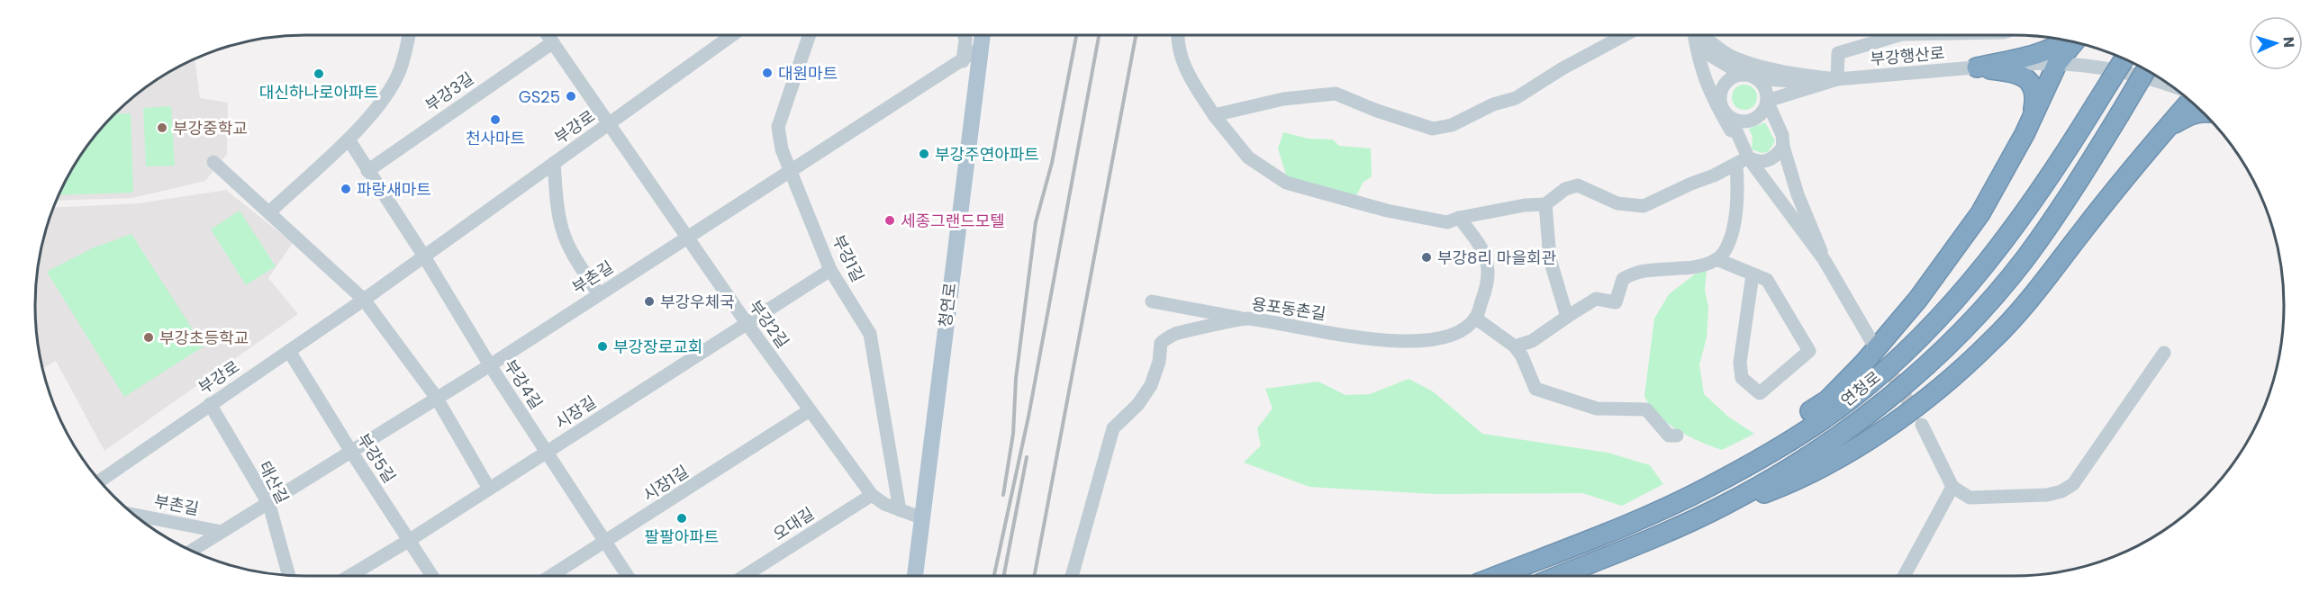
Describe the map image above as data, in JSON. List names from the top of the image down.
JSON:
{
  "streets": {
    "highway": ["연청로"],
    "main road": ["청연로"],
    "street": [
      "부강행산로",
      "부강3길",
      "부강로",
      "부강1길",
      "부촌길",
      "용포동촌길",
      "부강2길",
      "부강4길",
      "시장길",
      "부강5길",
      "태산길",
      "시장1길",
      "오대길"
    ]
  },
  "crossings": [
    ["부강3길", "부강로"],
    ["부강3길", "부강2길"],
    ["부강로", "부강2길"],
    ["부강로", "부강4길"],
    ["부강로", "부강5길"],
    ["부강로", "태산길"],
    ["부강1길", "부촌길"],
    ["부강1길", "부강2길"],
    ["부강1길", "시장길"],
    ["부촌길", "청연로"],
    ["부촌길", "부강2길"],
    ["부촌길", "부강4길"],
    ["부촌길", "부강5길"],
    ["부촌길", "태산길"],
    ["청연로", "부강2길"],
    ["부강2길", "시장길"],
    ["부강2길", "시장1길"],
    ["부강2길", "오대길"],
    ["부강4길", "시장길"],
    ["부강4길", "시장1길"],
    ["시장길", "부강5길"]
  ],
  "places": [
    "대원마트",
    "대신하나로아파트",
    "GS25",
    "천사마트",
    "부강중학교",
    "부강주연아파트",
    "파랑새마트",
    "세종그랜드모텔",
    "부강8리 마을회관",
    "부강우체국",
    "부강초등학교",
    "부강장로교회",
    "팔팔아파트"
  ],
  "north": "right"
}
